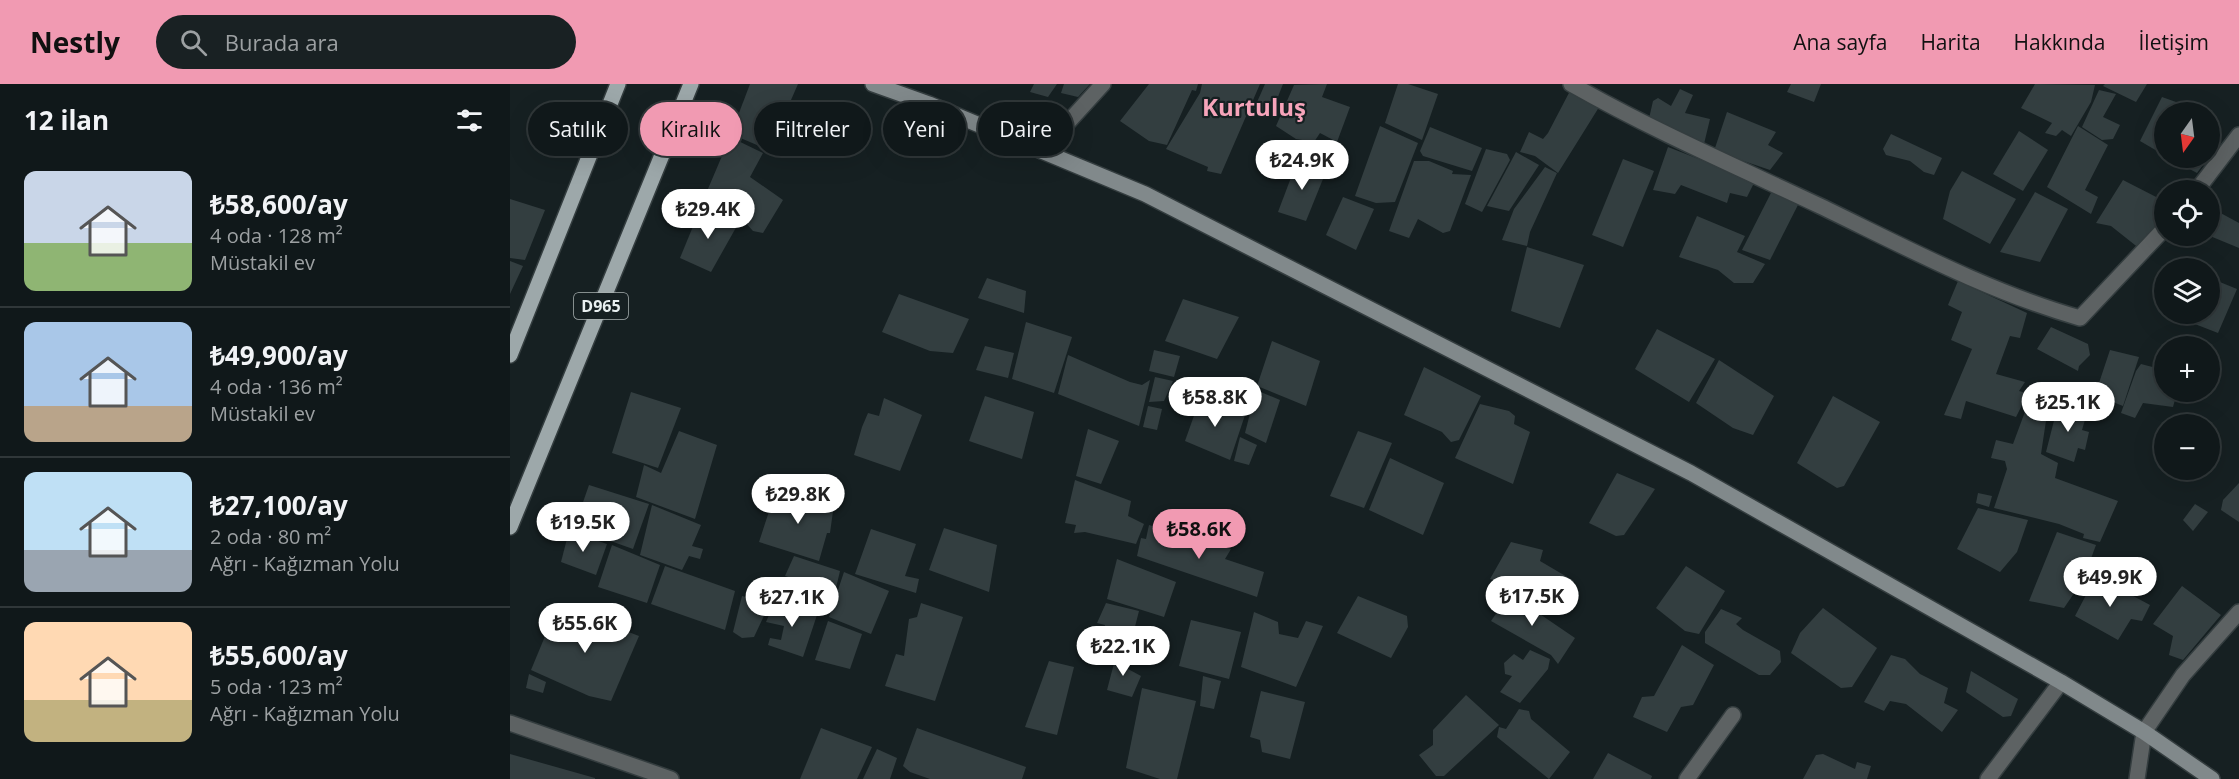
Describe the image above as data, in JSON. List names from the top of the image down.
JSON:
{
  "streets": {
    "main road": ["D965"]
  },
  "districts": ["Kurtuluş"],
  "north": "bottom",
  "page": {
    "header": "Nestly",
    "search": "Burada ara",
    "nav": [
      "Ana sayfa",
      "Harita",
      "Hakkında",
      "İletişim"
    ],
    "heading": "12 ilan",
    "map_buttons": ["+", "−"],
    "chip": [
      "Satılık",
      "Kiralık",
      "Filtreler",
      "Yeni",
      "Daire"
    ],
    "price": [
      "₺24.9K",
      "₺29.4K",
      "₺58.8K",
      "₺25.1K",
      "₺29.8K",
      "₺19.5K",
      "₺58.6K",
      "₺49.9K",
      "₺17.5K",
      "₺27.1K",
      "₺55.6K",
      "₺22.1K"
    ],
    "list": [
      {
        "name": "₺58,600/ay",
        "note": "4 oda · 128 m² · Müstakil ev"
      },
      {
        "name": "₺49,900/ay",
        "note": "4 oda · 136 m² · Müstakil ev"
      },
      {
        "name": "₺27,100/ay",
        "note": "2 oda · 80 m² · Ağrı - Kağızman Yolu"
      },
      {
        "name": "₺55,600/ay",
        "note": "5 oda · 123 m² · Ağrı - Kağızman Yolu"
      }
    ]
  }
}
